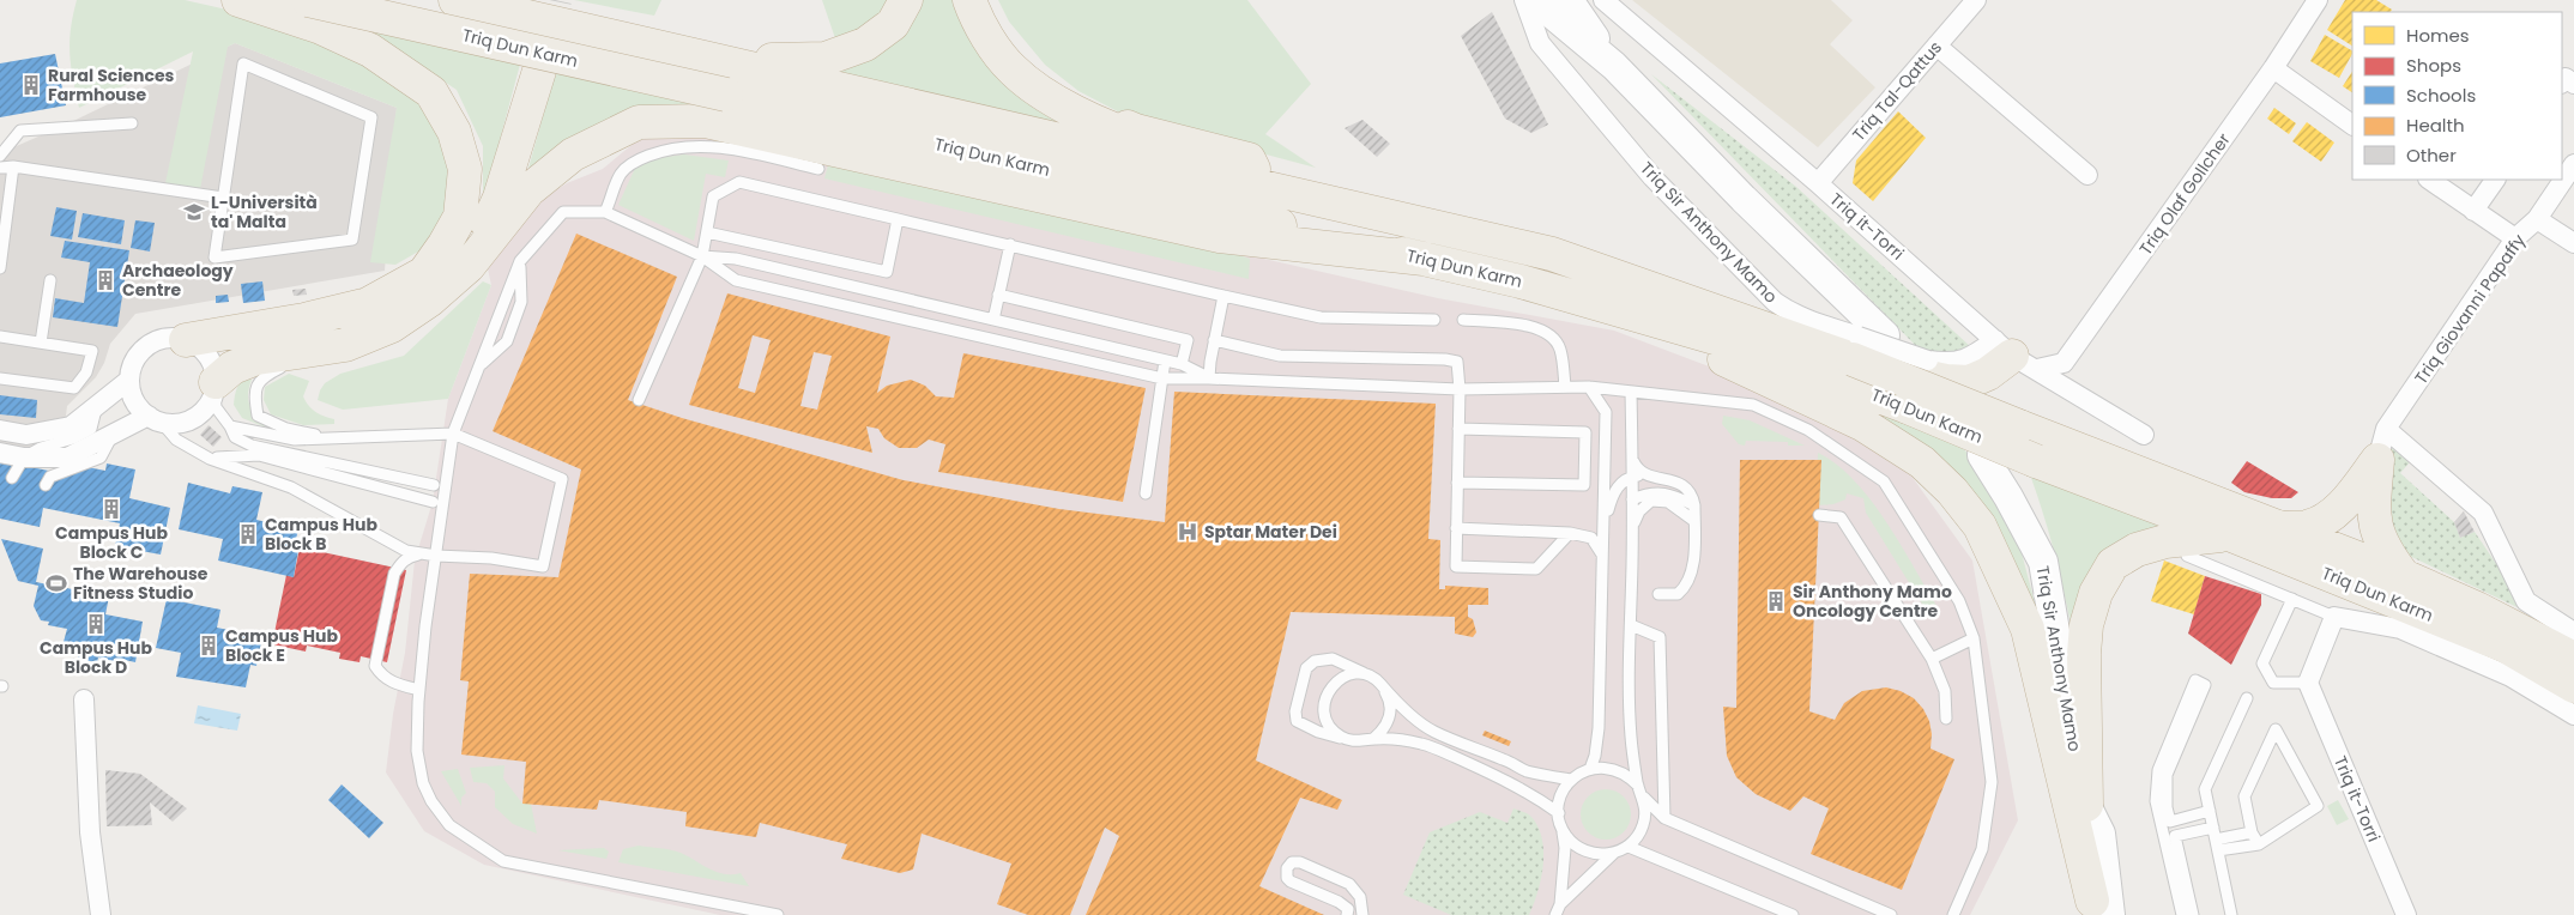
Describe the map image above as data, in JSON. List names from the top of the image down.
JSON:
{
  "streets": {
    "highway": ["Triq Dun Karm"],
    "main road": ["Triq Sir Anthony Mamo"],
    "street": [
      "Triq Tal-Qattus",
      "Triq Olaf Gollcher",
      "Triq it-Torri",
      "Triq Giovanni Papaffy"
    ]
  },
  "crossings": [
    ["Triq Dun Karm", "Triq Sir Anthony Mamo"],
    ["Triq Tal-Qattus", "Triq it-Torri"],
    ["Triq Olaf Gollcher", "Triq it-Torri"],
    ["Triq Olaf Gollcher", "Triq Sir Anthony Mamo"],
    ["Triq it-Torri", "Triq Sir Anthony Mamo"]
  ],
  "places": {
    "building": [
      "Rural Sciences Farmhouse",
      "Archaeology Centre",
      "Campus Hub Block C",
      "Campus Hub Block B",
      "Sir Anthony Mamo Oncology Centre",
      "Campus Hub Block D",
      "Campus Hub Block E"
    ],
    "school or university": ["L-Università ta' Malta"],
    "hospital": ["Sptar Mater Dei"],
    "sports": ["The Warehouse Fitness Studio"]
  },
  "legend": [
    "Homes",
    "Shops",
    "Schools",
    "Health",
    "Other"
  ]
}
